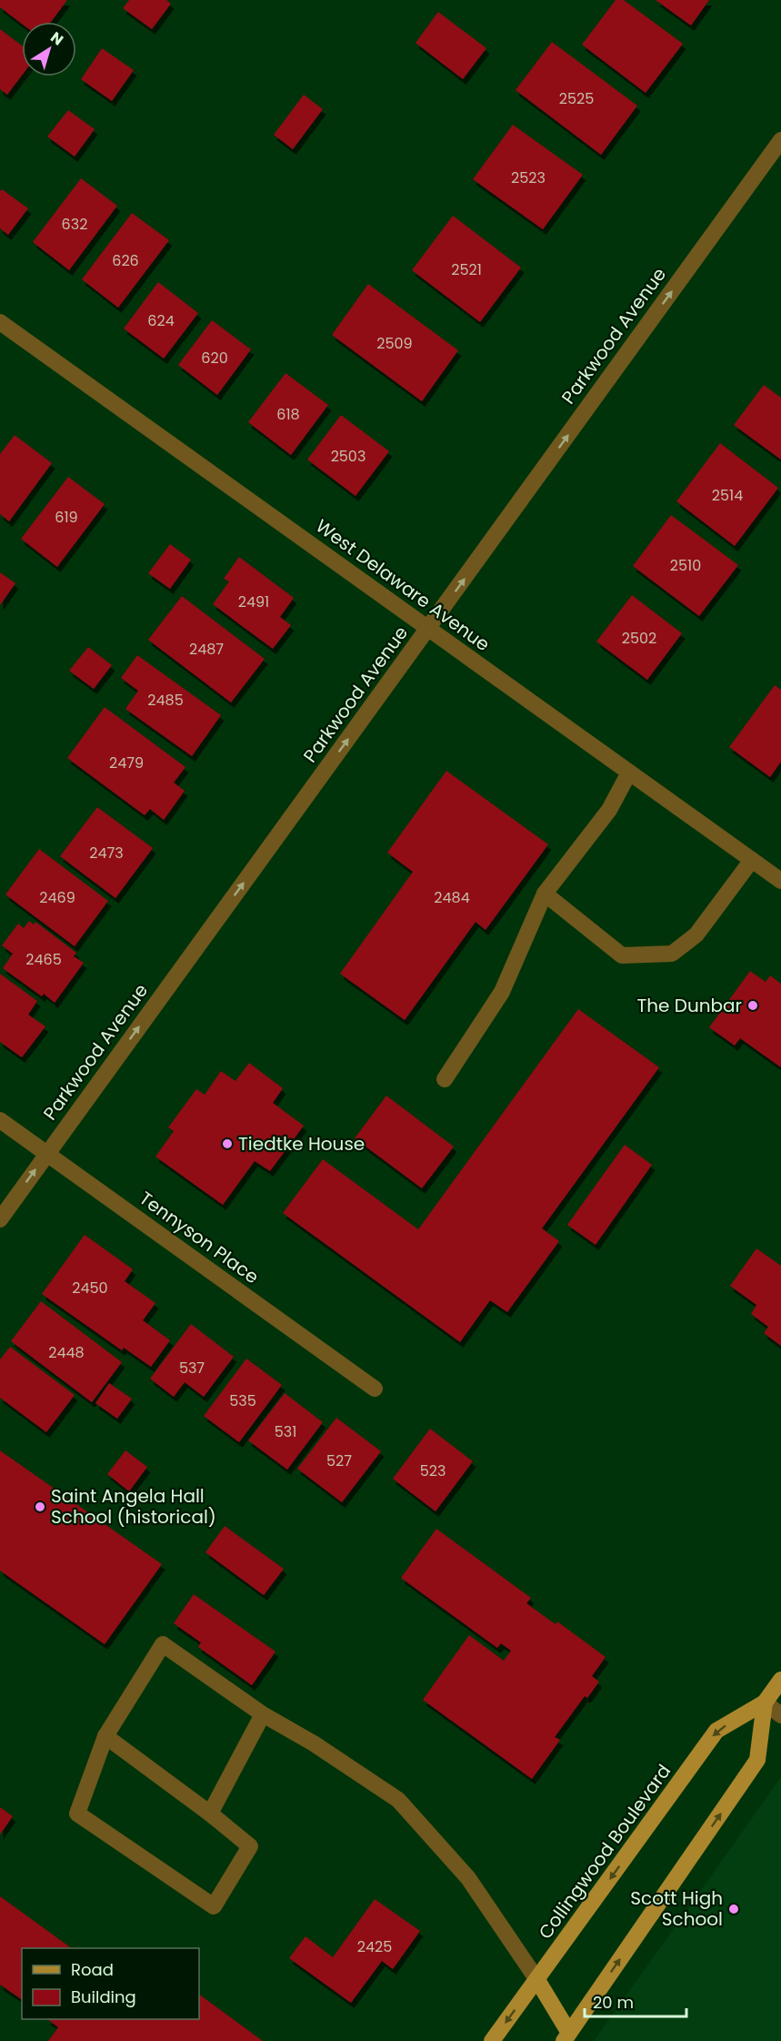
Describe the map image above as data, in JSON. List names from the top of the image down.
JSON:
{
  "streets": {
    "main road": ["Collingwood Boulevard"],
    "street": ["Parkwood Avenue", "West Delaware Avenue", "Tennyson Place"]
  },
  "crossings": [
    ["Parkwood Avenue", "West Delaware Avenue"],
    ["Parkwood Avenue", "Tennyson Place"]
  ],
  "one_way": ["Parkwood Avenue"],
  "places": [
    "The Dunbar",
    "Tiedtke House",
    "Saint Angela Hall School (historical)",
    "Scott High School"
  ],
  "house_numbers": [
    "2525",
    "2523",
    "632",
    "626",
    "2521",
    "624",
    "2509",
    "620",
    "618",
    "2503",
    "2514",
    "619",
    "2510",
    "2491",
    "2502",
    "2487",
    "2485",
    "2479",
    "2473",
    "2469",
    "2484",
    "2465",
    "2450",
    "2448",
    "537",
    "535",
    "531",
    "527",
    "523",
    "2425"
  ],
  "legend": ["Road", "Building"],
  "scale_bar": "20 m",
  "north": "top right"
}
